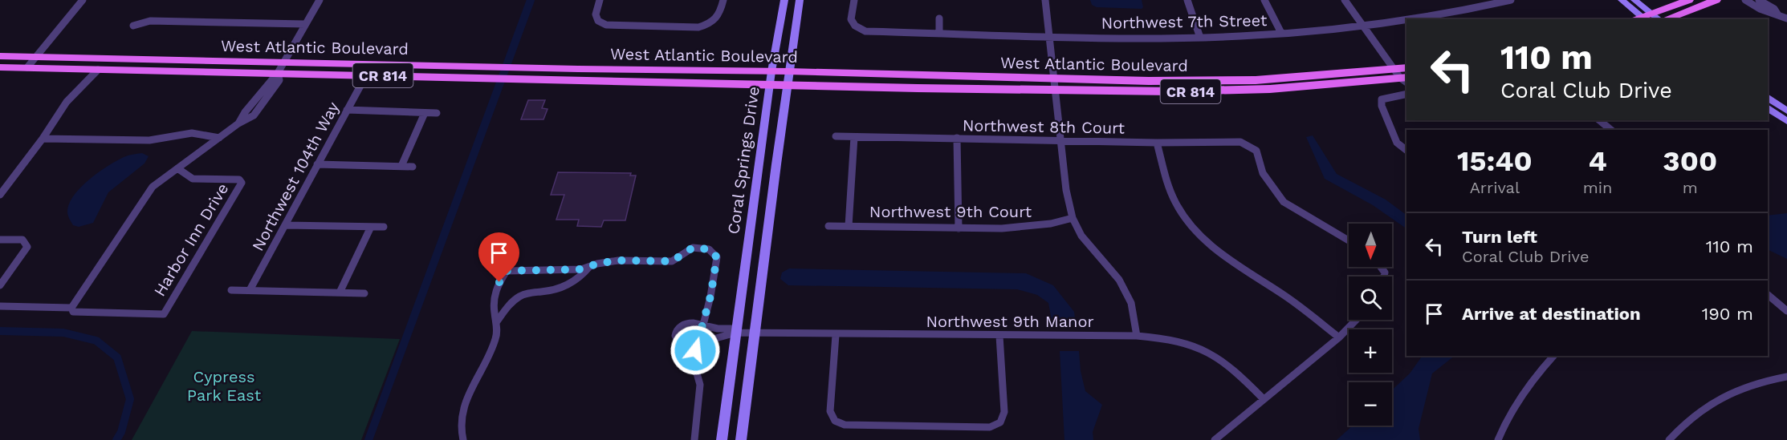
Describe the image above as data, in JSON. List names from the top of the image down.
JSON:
{
  "streets": {
    "main road": ["West Atlantic Boulevard", "CR 814", "Coral Springs Drive"],
    "street": [
      "Northwest 7th Street",
      "Northwest 8th Court",
      "Northwest 104th Way",
      "Northwest 9th Court",
      "Harbor Inn Drive",
      "Northwest 9th Manor"
    ]
  },
  "crossings": [
    ["West Atlantic Boulevard", "Coral Springs Drive"],
    ["West Atlantic Boulevard", "Northwest 104th Way"],
    ["Coral Springs Drive", "Northwest 9th Manor"]
  ],
  "parks": ["Cypress Park East"],
  "north": "bottom",
  "page": {
    "turn": ["110 m", "Coral Club Drive"],
    "eta": [
      "15:40",
      "Arrival",
      "4",
      "min",
      "300",
      "m"
    ],
    "list": [
      {
        "name": "Turn left",
        "note": "Coral Club Drive",
        "value": "110 m"
      },
      {
        "name": "Arrive at destination",
        "value": "190 m"
      }
    ],
    "map_buttons": ["+", "−"]
  }
}
